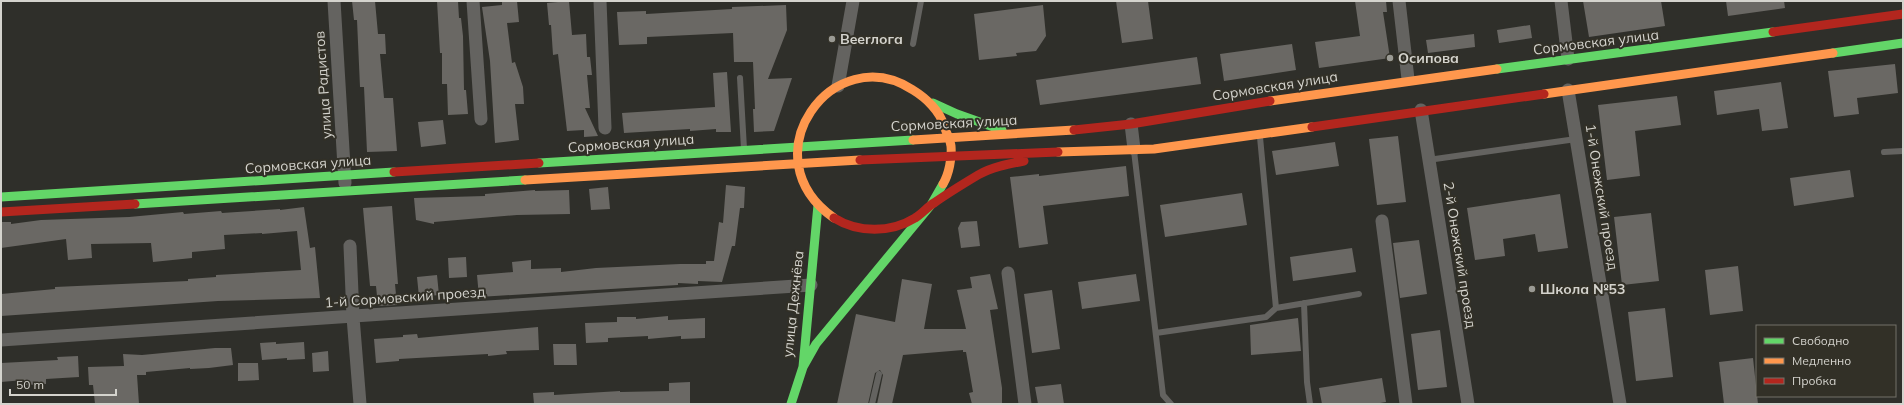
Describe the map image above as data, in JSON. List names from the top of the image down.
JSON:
{
  "streets": {
    "main road": ["Сормовская улица", "улица Дежнёва"],
    "street": [
      "улица Радистов",
      "1-й Онежский проезд",
      "2-й Онежский проезд",
      "1-й Сормовский проезд"
    ]
  },
  "crossings": [
    ["Сормовская улица", "улица Радистов"],
    ["Сормовская улица", "1-й Онежский проезд"],
    ["Сормовская улица", "2-й Онежский проезд"],
    ["1-й Сормовский проезд", "улица Дежнёва"]
  ],
  "places": ["Beerлога", "Осипова", "Школа №53"],
  "legend": ["Свободно", "Медленно", "Пробка"],
  "scale_bar": "50 m"
}
